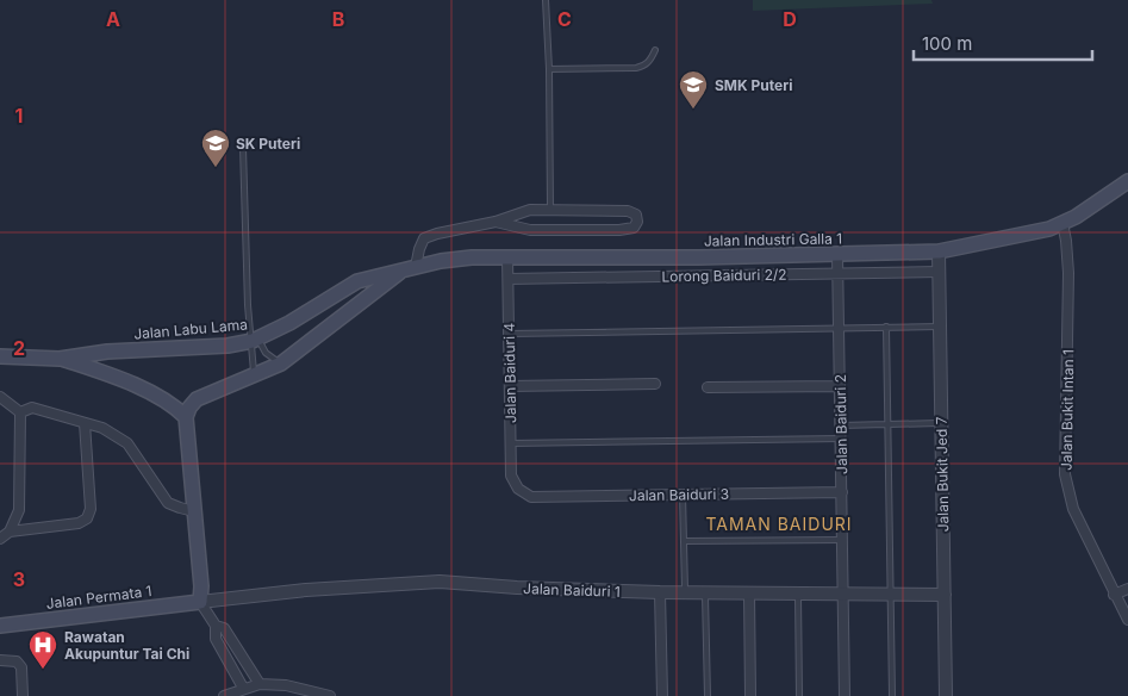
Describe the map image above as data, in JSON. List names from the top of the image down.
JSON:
{
  "streets": {
    "main road": ["Jalan Industri Galla 1", "Jalan Labu Lama", "Jalan Permata 1"],
    "street": [
      "Lorong Baiduri 2/2",
      "Jalan Baiduri 4",
      "Jalan Bukit Intan 1",
      "Jalan Baiduri 2",
      "Jalan Bukit Jed 7",
      "Jalan Baiduri 3",
      "Jalan Baiduri 1"
    ]
  },
  "crossings": [
    ["Jalan Industri Galla 1", "Jalan Labu Lama"],
    ["Jalan Industri Galla 1", "Jalan Baiduri 4"],
    ["Jalan Industri Galla 1", "Jalan Bukit Intan 1"],
    ["Jalan Industri Galla 1", "Jalan Baiduri 2"],
    ["Jalan Industri Galla 1", "Jalan Bukit Jed 7"],
    ["Lorong Baiduri 2/2", "Jalan Baiduri 4"],
    ["Lorong Baiduri 2/2", "Jalan Baiduri 2"],
    ["Lorong Baiduri 2/2", "Jalan Bukit Jed 7"],
    ["Jalan Baiduri 4", "Jalan Baiduri 3"],
    ["Jalan Baiduri 2", "Jalan Baiduri 3"],
    ["Jalan Baiduri 2", "Jalan Baiduri 1"],
    ["Jalan Bukit Jed 7", "Jalan Baiduri 1"],
    ["Jalan Baiduri 1", "Jalan Permata 1"]
  ],
  "districts": ["TAMAN BAIDURI"],
  "places": {
    "school or university": ["SMK Puteri", "SK Puteri"],
    "hospital": ["Rawatan Akupuntur Tai Chi"]
  },
  "scale_bar": "100 m",
  "grid": {
    "columns": [
      "A",
      "B",
      "C",
      "D"
    ],
    "rows": ["1", "2", "3"]
  }
}
